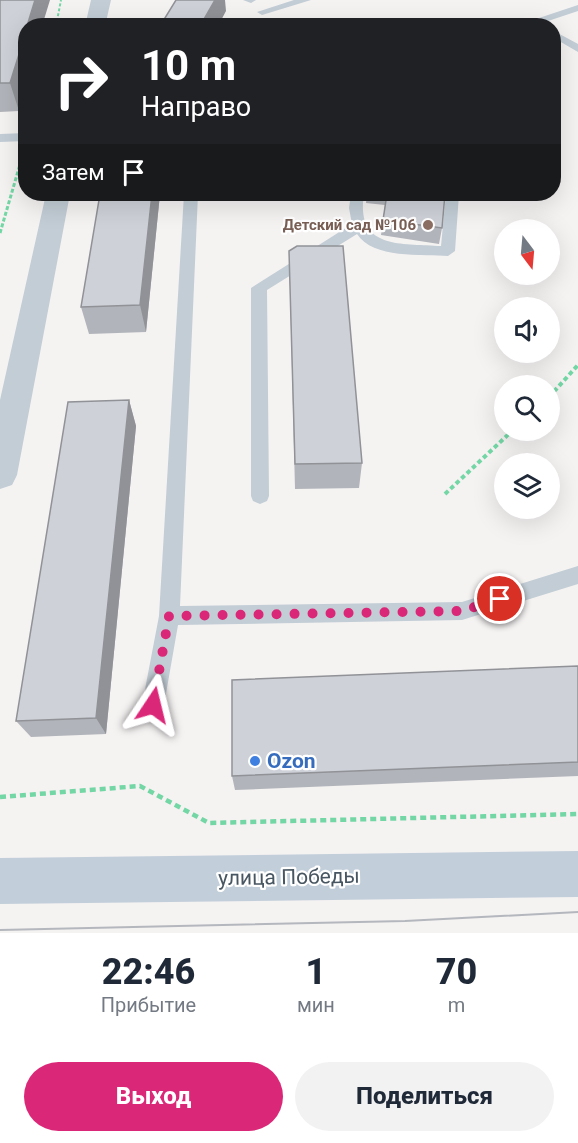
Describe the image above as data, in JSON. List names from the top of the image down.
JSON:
{
  "streets": {
    "main road": ["улица Победы"]
  },
  "places": ["Детский сад №106", "Ozon"],
  "north": "bottom",
  "page": {
    "turn": ["10 m", "Направо"],
    "then": "Затем",
    "eta": [
      "22:46",
      "Прибытие",
      "1",
      "мин",
      "70",
      "m"
    ],
    "buttons": ["Выход", "Поделиться"]
  }
}
